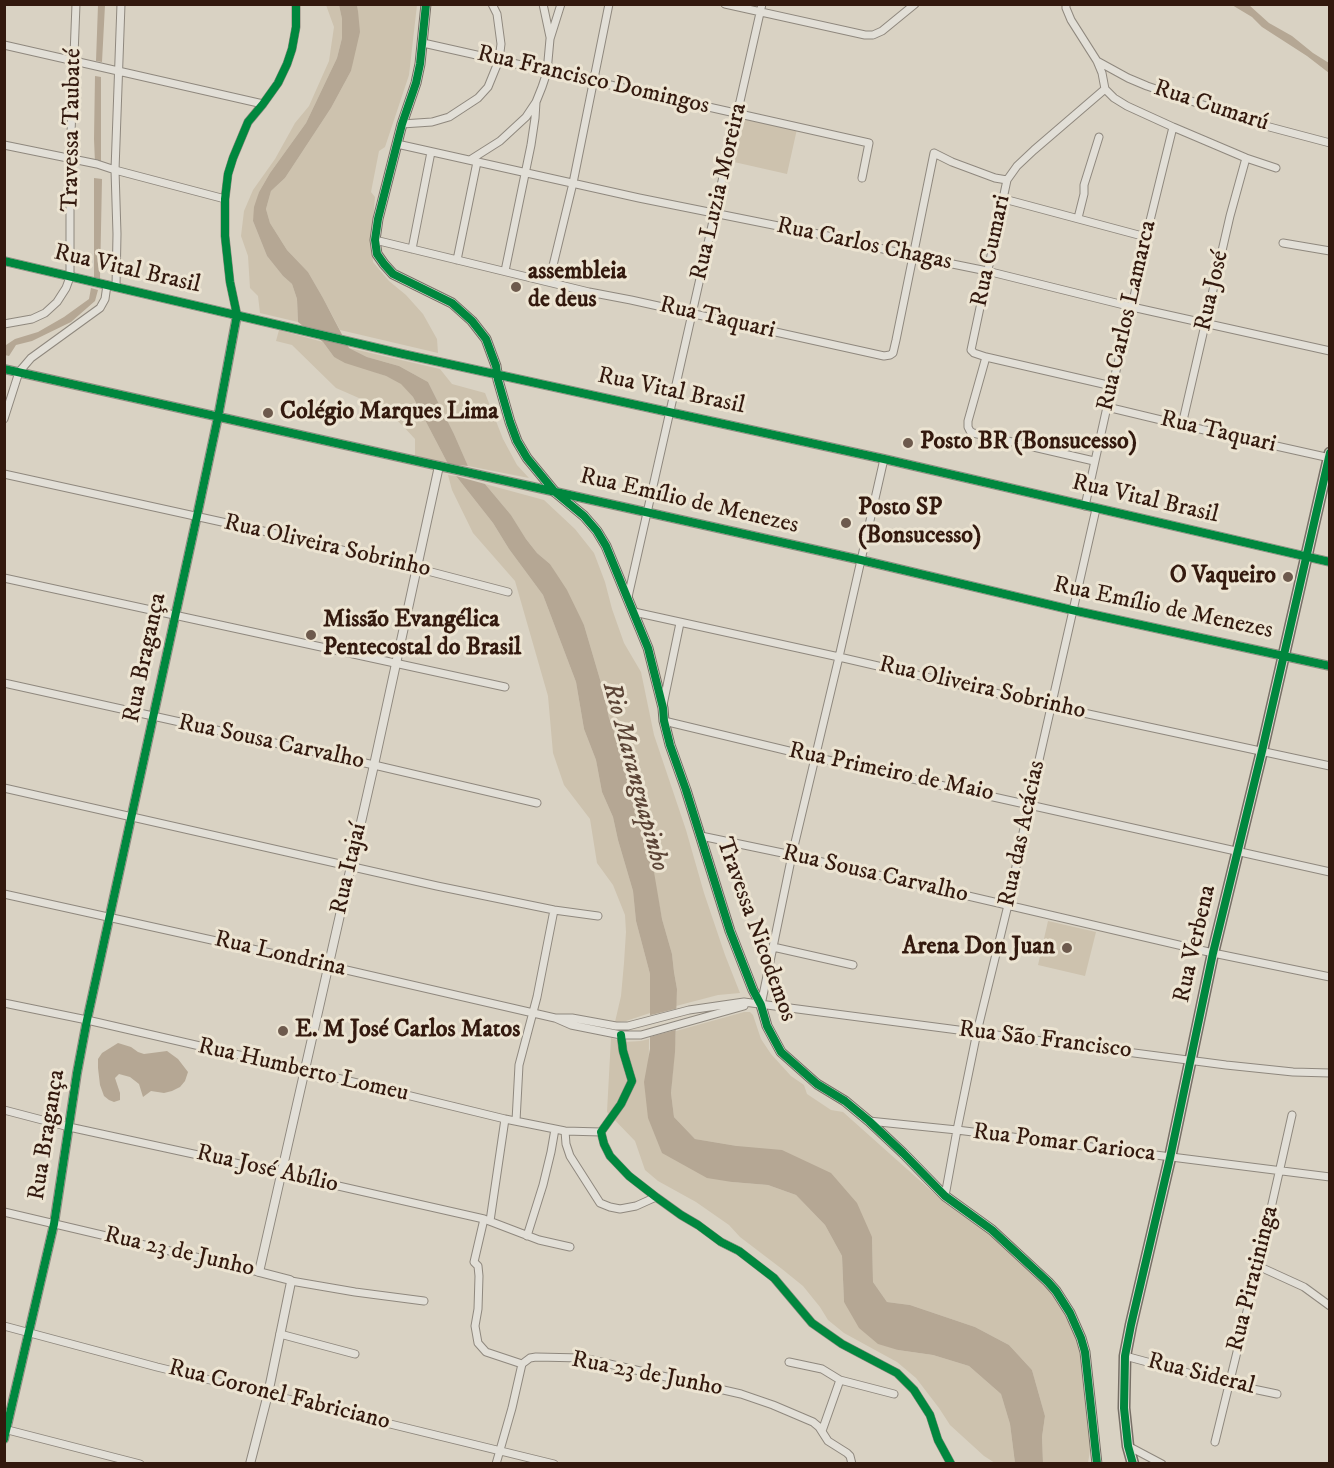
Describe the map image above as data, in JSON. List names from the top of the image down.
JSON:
{
  "streets": {
    "main road": ["Travessa Nicodemos", "Rua Verbena"],
    "street": [
      "Rua Francisco Domingos",
      "Rua Cumarú",
      "Travessa Taubaté",
      "Rua Luzia Moreira",
      "Rua Carlos Chagas",
      "Rua Cumari",
      "Rua Vital Brasil",
      "Rua José",
      "Rua Carlos Lamarca",
      "Rua Taquari",
      "Rua Emílio de Menezes",
      "Rua Oliveira Sobrinho",
      "Rua Bragança",
      "Rua Sousa Carvalho",
      "Rua Primeiro de Maio",
      "Rua das Acácias",
      "Rua Itajaí",
      "Rua Londrina",
      "Rua São Francisco",
      "Rua Humberto Lomeu",
      "Rua Pomar Carioca",
      "Rua José Abílio",
      "Rua 23 de Junho",
      "Rua Piratininga",
      "Rua Sideral",
      "Rua Coronel Fabriciano"
    ]
  },
  "crossings": [
    ["Rua Francisco Domingos", "Rua Luzia Moreira"],
    ["Travessa Taubaté", "Rua Vital Brasil"],
    ["Rua Luzia Moreira", "Rua Carlos Chagas"],
    ["Rua Luzia Moreira", "Rua Vital Brasil"],
    ["Rua Luzia Moreira", "Rua Taquari"],
    ["Rua Luzia Moreira", "Rua Emílio de Menezes"],
    ["Rua Luzia Moreira", "Travessa Nicodemos"],
    ["Rua Carlos Chagas", "Rua Cumari"],
    ["Rua Carlos Chagas", "Rua José"],
    ["Rua Carlos Chagas", "Rua Carlos Lamarca"],
    ["Rua Carlos Chagas", "Rua Taquari"],
    ["Rua Vital Brasil", "Rua Carlos Lamarca"],
    ["Rua Vital Brasil", "Rua Bragança"],
    ["Rua Vital Brasil", "Rua das Acácias"],
    ["Rua Vital Brasil", "Travessa Nicodemos"],
    ["Rua Vital Brasil", "Rua Verbena"],
    ["Rua José", "Rua Taquari"],
    ["Rua Carlos Lamarca", "Rua Taquari"],
    ["Rua Taquari", "Travessa Nicodemos"],
    ["Rua Taquari", "Rua Verbena"],
    ["Rua Emílio de Menezes", "Rua Bragança"],
    ["Rua Emílio de Menezes", "Rua das Acácias"],
    ["Rua Emílio de Menezes", "Rua Itajaí"],
    ["Rua Emílio de Menezes", "Travessa Nicodemos"],
    ["Rua Emílio de Menezes", "Rua Verbena"],
    ["Rua Oliveira Sobrinho", "Rua Bragança"],
    ["Rua Oliveira Sobrinho", "Rua das Acácias"],
    ["Rua Oliveira Sobrinho", "Rua Itajaí"],
    ["Rua Oliveira Sobrinho", "Travessa Nicodemos"],
    ["Rua Oliveira Sobrinho", "Rua Verbena"],
    ["Rua Bragança", "Rua Sousa Carvalho"],
    ["Rua Bragança", "Rua Londrina"],
    ["Rua Bragança", "Rua Humberto Lomeu"],
    ["Rua Bragança", "Rua José Abílio"],
    ["Rua Bragança", "Rua 23 de Junho"],
    ["Rua Bragança", "Rua Coronel Fabriciano"],
    ["Rua Sousa Carvalho", "Rua das Acácias"],
    ["Rua Sousa Carvalho", "Rua Itajaí"],
    ["Rua Sousa Carvalho", "Travessa Nicodemos"],
    ["Rua Sousa Carvalho", "Rua Verbena"],
    ["Rua Primeiro de Maio", "Rua das Acácias"],
    ["Rua Primeiro de Maio", "Travessa Nicodemos"],
    ["Rua Primeiro de Maio", "Rua Verbena"],
    ["Rua das Acácias", "Travessa Nicodemos"],
    ["Rua das Acácias", "Rua São Francisco"],
    ["Rua das Acácias", "Rua Pomar Carioca"],
    ["Rua Itajaí", "Rua Londrina"],
    ["Rua Itajaí", "Rua Humberto Lomeu"],
    ["Rua Itajaí", "Rua José Abílio"],
    ["Rua Itajaí", "Rua 23 de Junho"],
    ["Travessa Nicodemos", "Rua São Francisco"],
    ["Travessa Nicodemos", "Rua Pomar Carioca"],
    ["Rua Verbena", "Rua São Francisco"],
    ["Rua Verbena", "Rua Pomar Carioca"],
    ["Rua Verbena", "Rua Sideral"],
    ["Rua Pomar Carioca", "Rua Piratininga"],
    ["Rua Piratininga", "Rua Sideral"]
  ],
  "water": ["Rio Maranguapinho"],
  "places": [
    "assembleia de deus",
    "Colégio Marques Lima",
    "Posto BR (Bonsucesso)",
    "Posto SP (Bonsucesso)",
    "O Vaqueiro",
    "Missão Evangélica Pentecostal do Brasil",
    "Arena Don Juan",
    "E. M José Carlos Matos"
  ]
}
